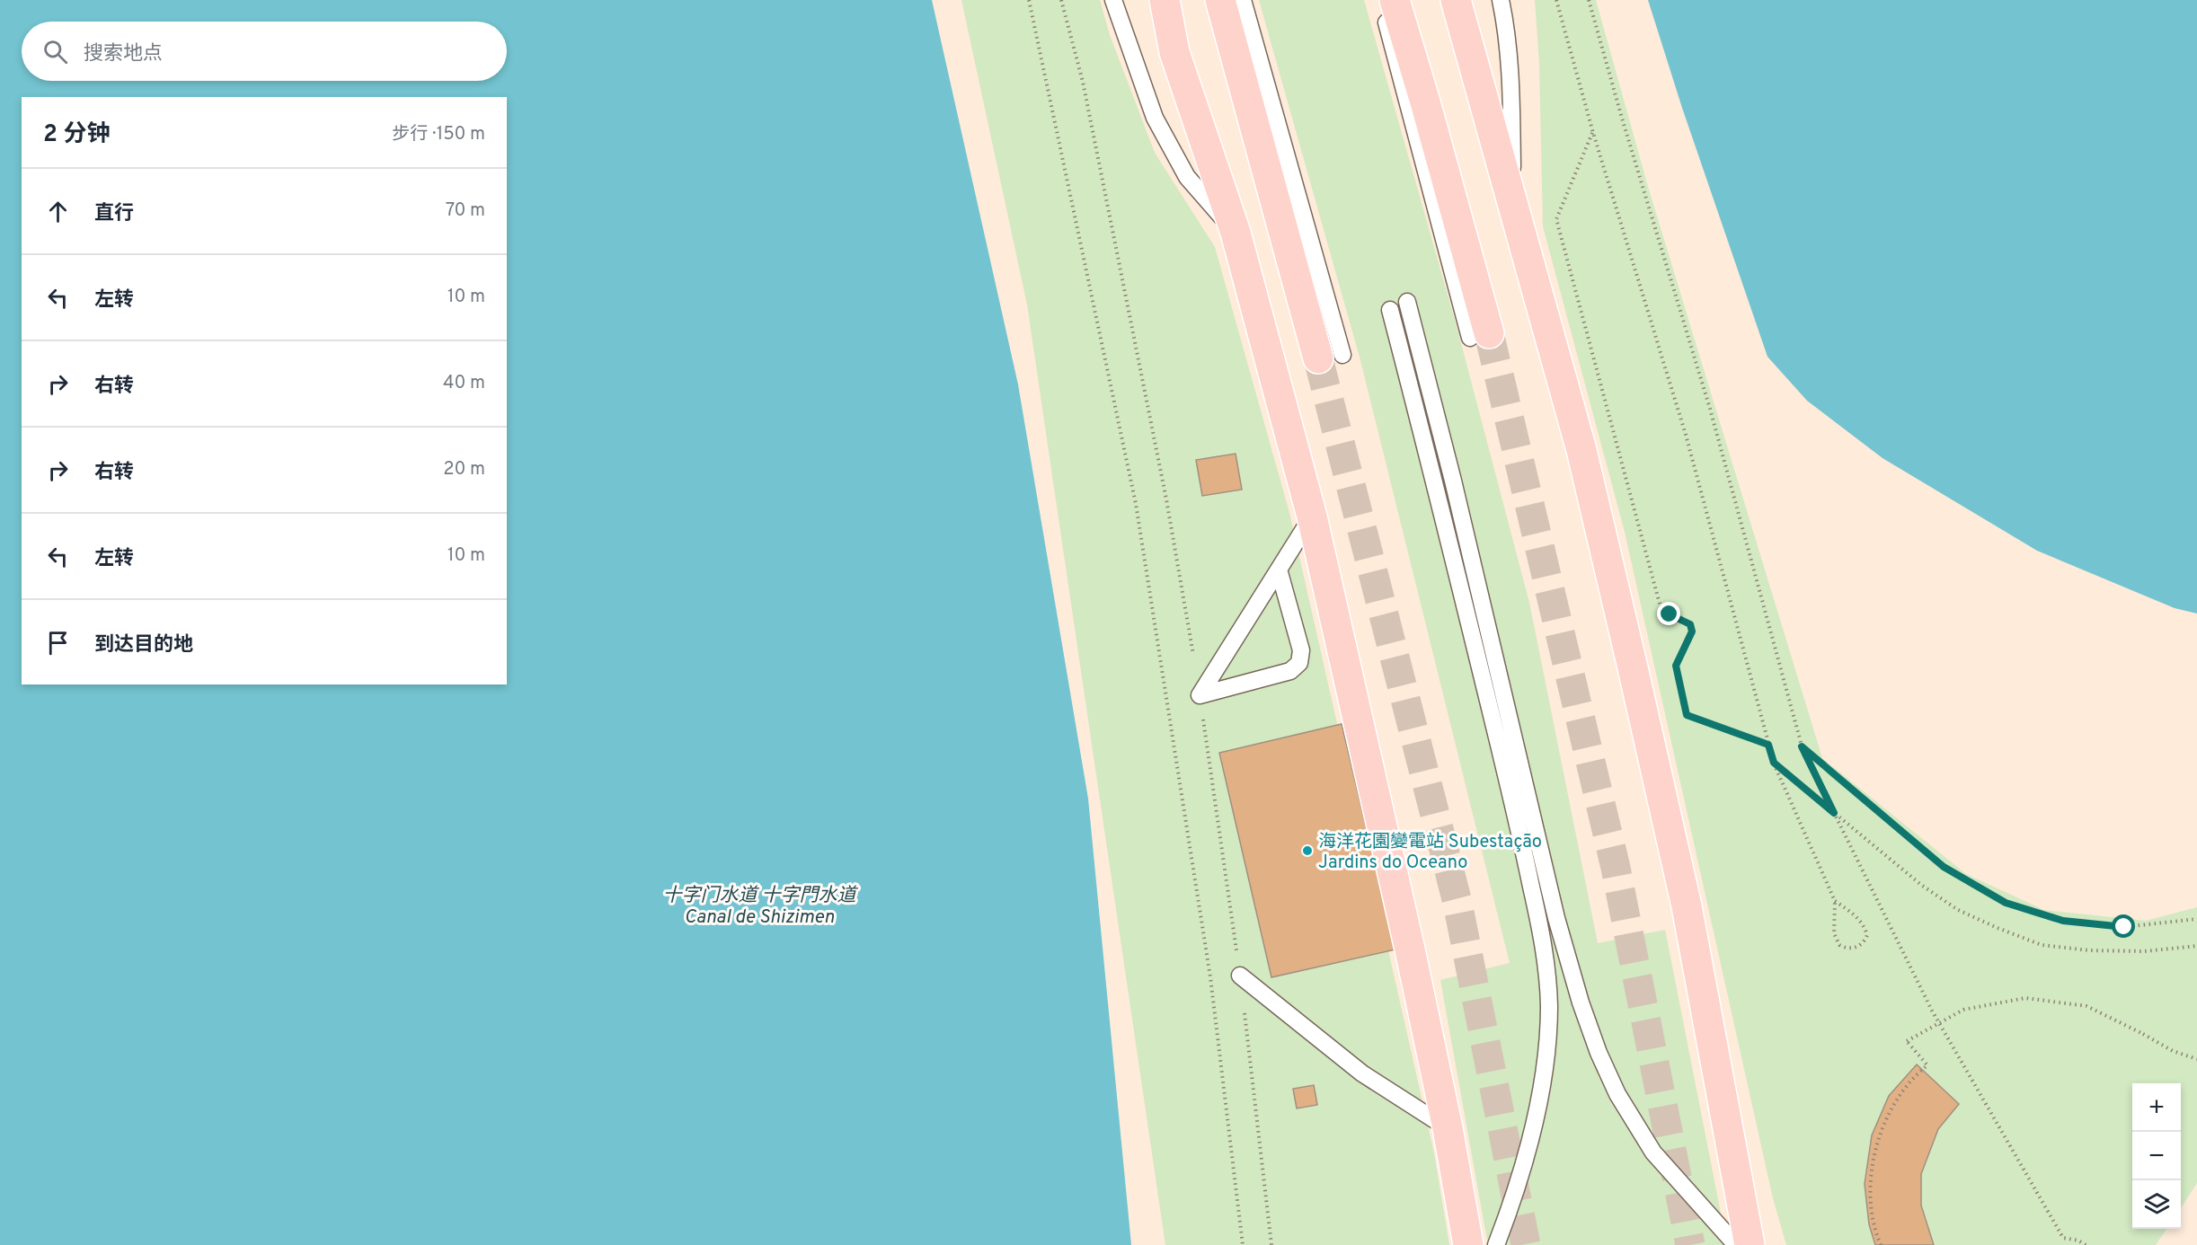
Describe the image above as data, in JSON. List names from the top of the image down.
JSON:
{
  "water": ["十字门水道 十字門水道 Canal de Shizimen"],
  "places": ["海洋花園變電站 Subestação Jardins do Oceano"],
  "page": {
    "search": "搜索地点",
    "heading": ["2 分钟", "步行 · 150 m"],
    "list": [
      ["直行", "70 m"],
      ["左转", "10 m"],
      ["右转", "40 m"],
      ["右转", "20 m"],
      ["左转", "10 m"],
      "到达目的地"
    ],
    "map_buttons": ["+", "−"]
  }
}
